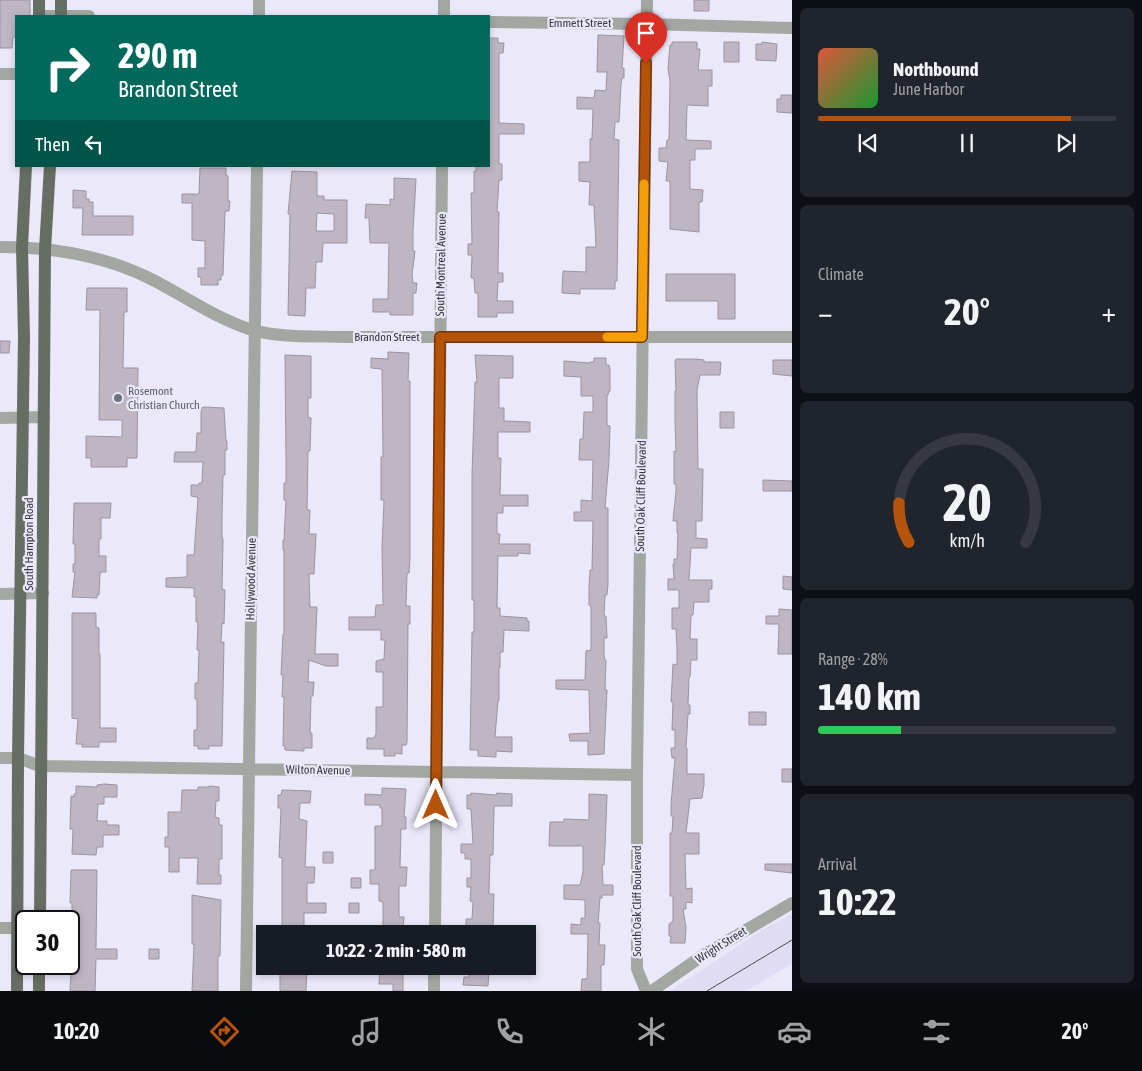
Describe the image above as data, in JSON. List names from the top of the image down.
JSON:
{
  "streets": {
    "main road": ["South Hampton Road"],
    "street": [
      "Emmett Street",
      "South Montreal Avenue",
      "Brandon Street",
      "South Oak Cliff Boulevard",
      "Hollywood Avenue",
      "Wilton Avenue",
      "Wright Street"
    ]
  },
  "crossings": [
    ["Emmett Street", "South Oak Cliff Boulevard"],
    ["South Montreal Avenue", "Brandon Street"],
    ["South Montreal Avenue", "Wilton Avenue"],
    ["Brandon Street", "South Oak Cliff Boulevard"],
    ["Brandon Street", "South Hampton Road"],
    ["Brandon Street", "Hollywood Avenue"],
    ["South Oak Cliff Boulevard", "Wilton Avenue"],
    ["South Hampton Road", "Wilton Avenue"],
    ["Hollywood Avenue", "Wilton Avenue"]
  ],
  "places": ["Rosemont Christian Church"],
  "page": {
    "turn": ["290 m", "Brandon Street"],
    "song": ["Northbound", "June Harbor"],
    "then": "Then",
    "tile": [
      "Climate",
      ["Range · 28%", "140 km"],
      ["Arrival", "10:22"]
    ],
    "heat": ["−", "20°", "+"],
    "limit": "30",
    "trip": "10:22 · 2 min · 580 m",
    "tabs": ["10:20", "20°"],
    "gauge": ["20", "km/h"]
  }
}
